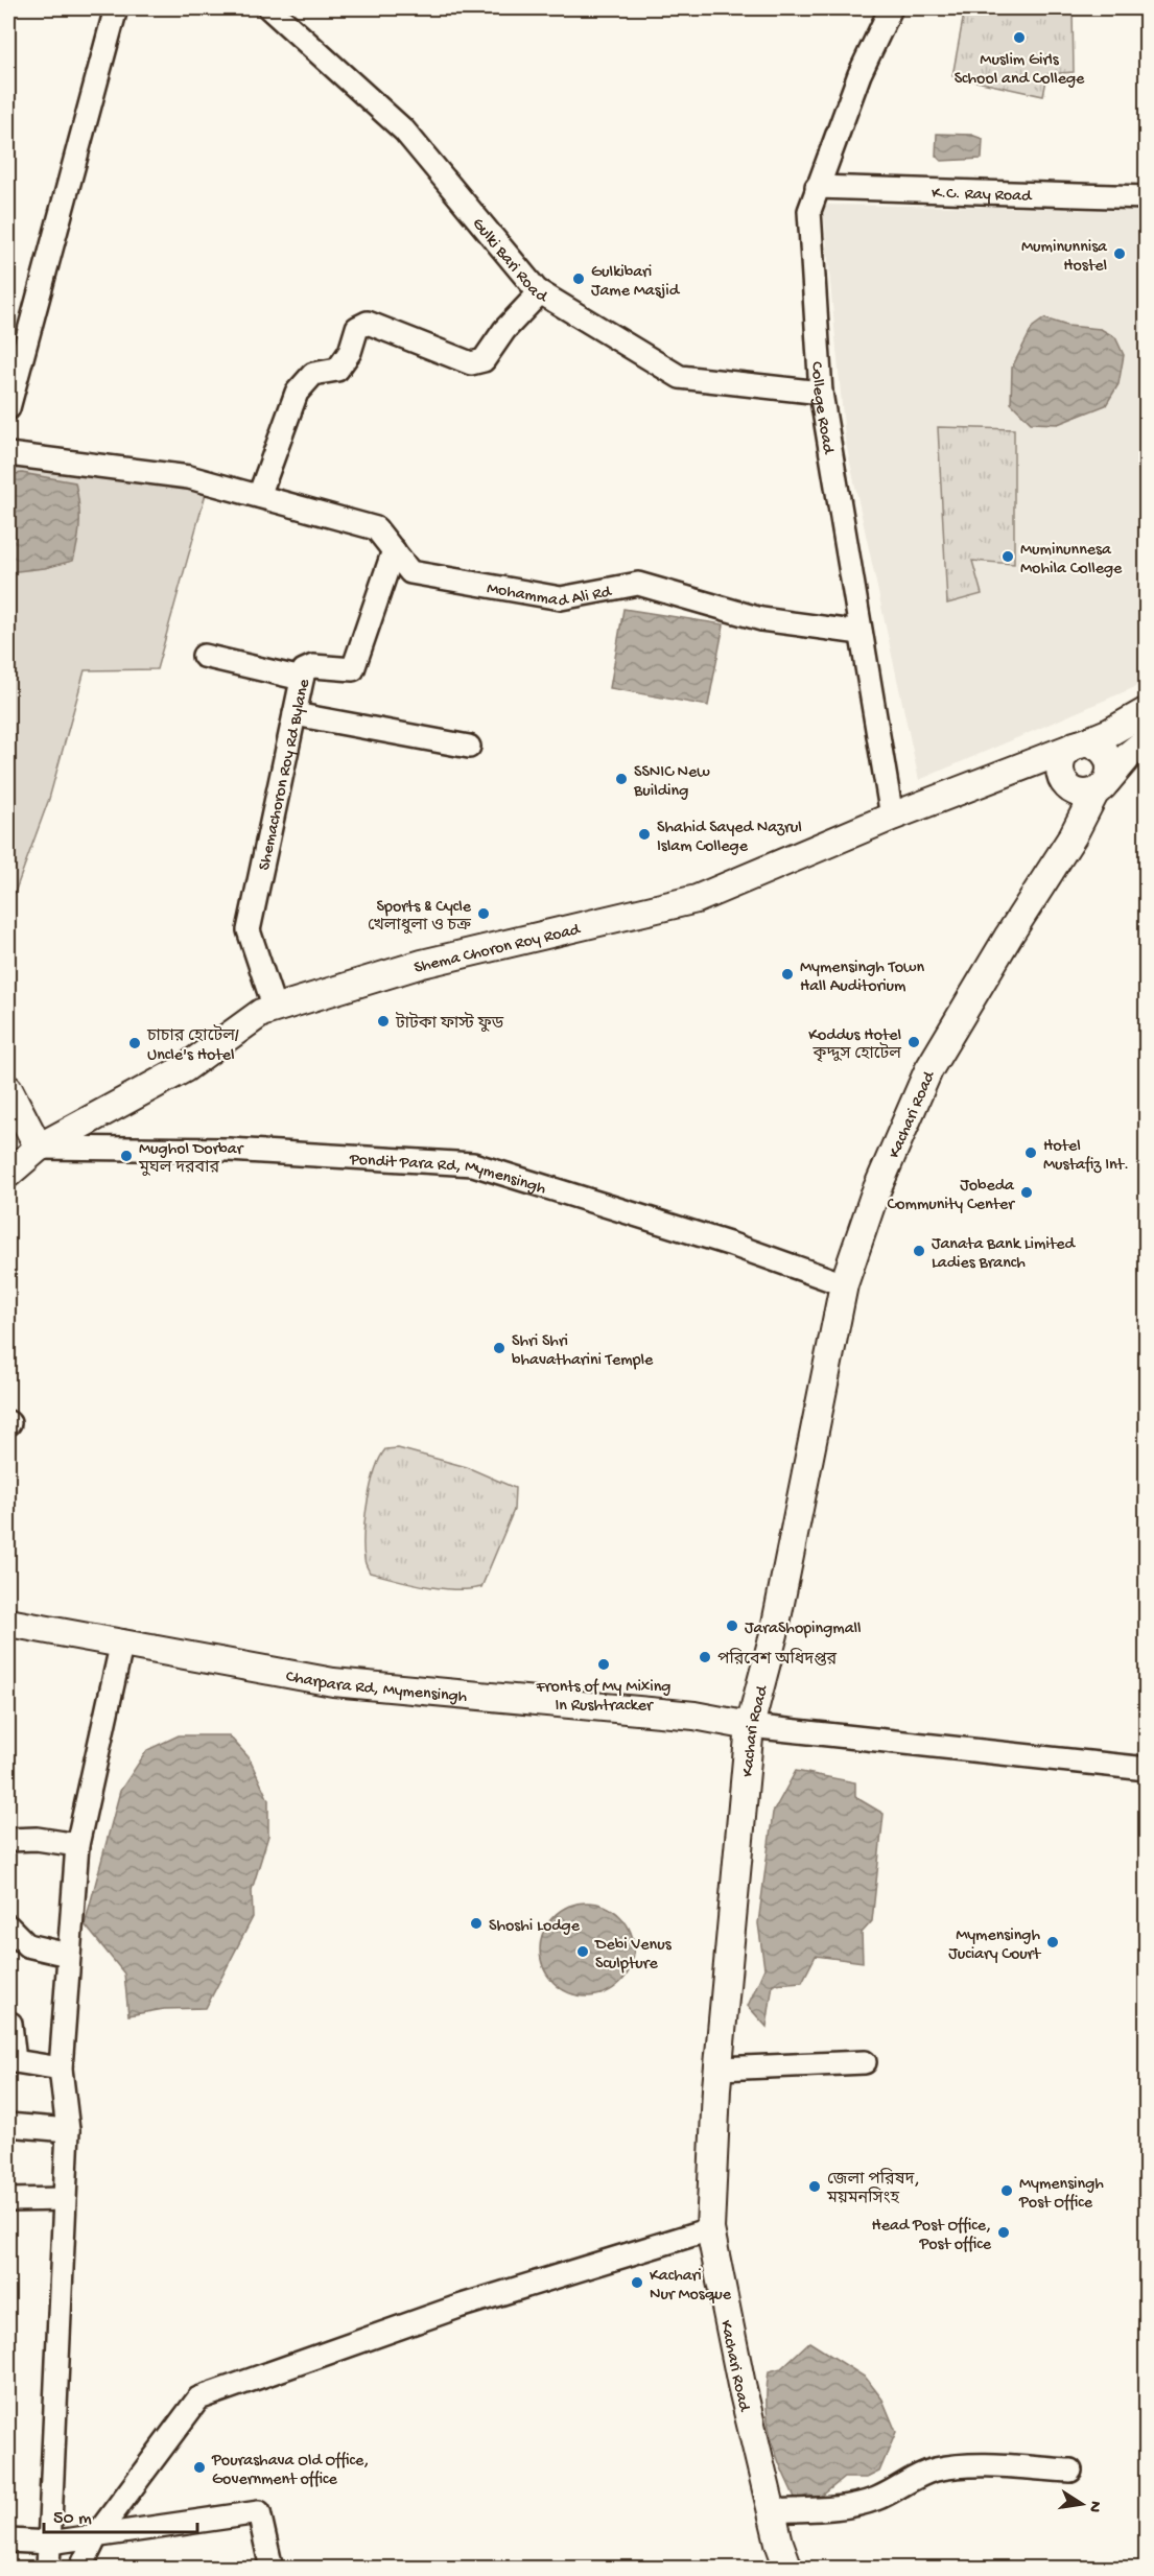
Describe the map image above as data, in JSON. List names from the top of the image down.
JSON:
{
  "streets": {
    "main road": ["Shema Choron Roy Road", "Kachari Road", "Charpara Rd, Mymensingh"],
    "street": [
      "K.C. Ray Road",
      "Gulki Bari Road",
      "College Road",
      "Mohammad Ali Rd",
      "Shemachoron Roy Rd Bylane",
      "Pondit Para Rd, Mymensingh"
    ]
  },
  "crossings": [
    ["K.C. Ray Road", "College Road"],
    ["Gulki Bari Road", "College Road"],
    ["College Road", "Mohammad Ali Rd"],
    ["College Road", "Shema Choron Roy Road"],
    ["Mohammad Ali Rd", "Shemachoron Roy Rd Bylane"],
    ["Shemachoron Roy Rd Bylane", "Shema Choron Roy Road"],
    ["Shema Choron Roy Road", "Kachari Road"],
    ["Shema Choron Roy Road", "Pondit Para Rd, Mymensingh"],
    ["Kachari Road", "Pondit Para Rd, Mymensingh"],
    ["Kachari Road", "Charpara Rd, Mymensingh"]
  ],
  "places": [
    "Muslim Girls School and College",
    "Muminunnisa Hostel",
    "Gulkibari Jame Masjid",
    "Muminunnesa Mohila College",
    "SSNIC New Building",
    "Shahid Sayed Nazrul Islam College",
    "Sports & Cycle খেলাধুলা ও চক্র",
    "Mymensingh Town Hall Auditorium",
    "টাটকা ফাস্ট ফুড",
    "Koddus Hotel কৃদ্দুস হোটেল",
    "চাচার হোটেল/ Uncle's Hotel",
    "Hotel Mustafiz Int.",
    "Mughol Dorbar মুঘল দরবার",
    "Jobeda Community Center",
    "Janata Bank Limited Ladies Branch",
    "Shri Shri bhavatharini Temple",
    "JaraShopingmall",
    "পরিবেশ অধিদপ্তর",
    "Fronts of My Mixing In Rushtracker",
    "Shoshi Lodge",
    "Mymensingh Juciary Court",
    "Debi Venus Sculpture",
    "জেলা পরিষদ, ময়মনসিংহ",
    "Mymensingh Post Office",
    "Head Post Office, Post office",
    "Kachari Nur Mosque",
    "Pourashava Old Office, Government office"
  ],
  "scale_bar": "50 m",
  "north": "right"
}
